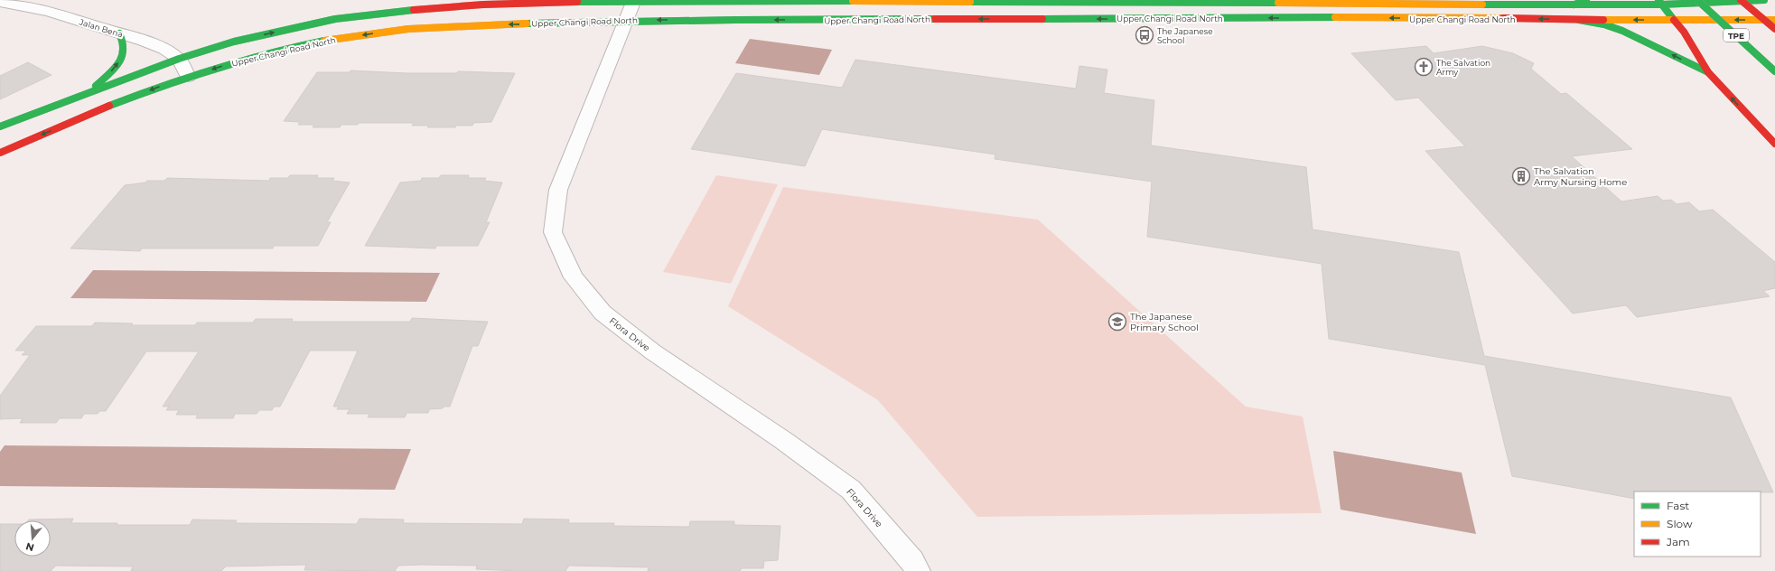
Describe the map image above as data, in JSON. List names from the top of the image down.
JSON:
{
  "streets": {
    "main road": ["Upper Changi Road North", "TPE"],
    "street": ["Jalan Bena", "Flora Drive"]
  },
  "crossings": [
    ["Upper Changi Road North", "Jalan Bena"],
    ["Upper Changi Road North", "Flora Drive"]
  ],
  "places": {
    "bus stop": ["The Japanese School"],
    "church": ["The Salvation Army"],
    "building": ["The Salvation Army Nursing Home"],
    "school or university": ["The Japanese Primary School"]
  },
  "legend": ["Fast", "Slow", "Jam"],
  "north": "bottom"
}
